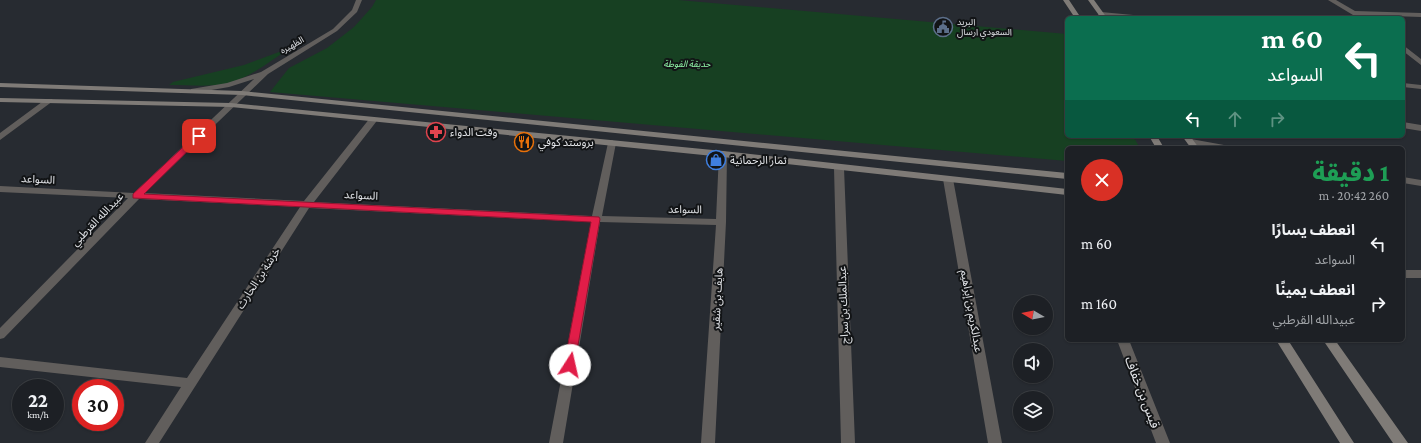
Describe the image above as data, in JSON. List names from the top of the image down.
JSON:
{
  "streets": {
    "street": [
      "الظهيره",
      "السواعد",
      "عبيدالله القرطبي",
      "خرشة بن الحارث",
      "هايف بن شقير",
      "عبدالملك بن سراج",
      "عبدالكريم بن إبراهيم",
      "قيس بن خفاف"
    ]
  },
  "crossings": [
    ["الظهيره", "عبيدالله القرطبي"],
    ["السواعد", "عبيدالله القرطبي"],
    ["السواعد", "خرشة بن الحارث"],
    ["السواعد", "هايف بن شقير"]
  ],
  "parks": ["حديقة الفوطة"],
  "places": {
    "public building": ["البريد السعودي ارسال"],
    "pharmacy": ["وقت الدواء"],
    "restaurant": ["بروستد كوفي"],
    "shop": ["ثمار الرحمانية"]
  },
  "north": "left",
  "page": {
    "turn": ["60 m", "السواعد"],
    "heading": ["1 دقيقة", "260 m · 20:42"],
    "list": [
      {
        "name": "انعطف يسارًا",
        "note": "السواعد",
        "value": "60 m"
      },
      {
        "name": "انعطف يمينًا",
        "note": "عبيدالله القرطبي",
        "value": "160 m"
      }
    ],
    "speed": "22 km/h",
    "limit": "30"
  }
}
